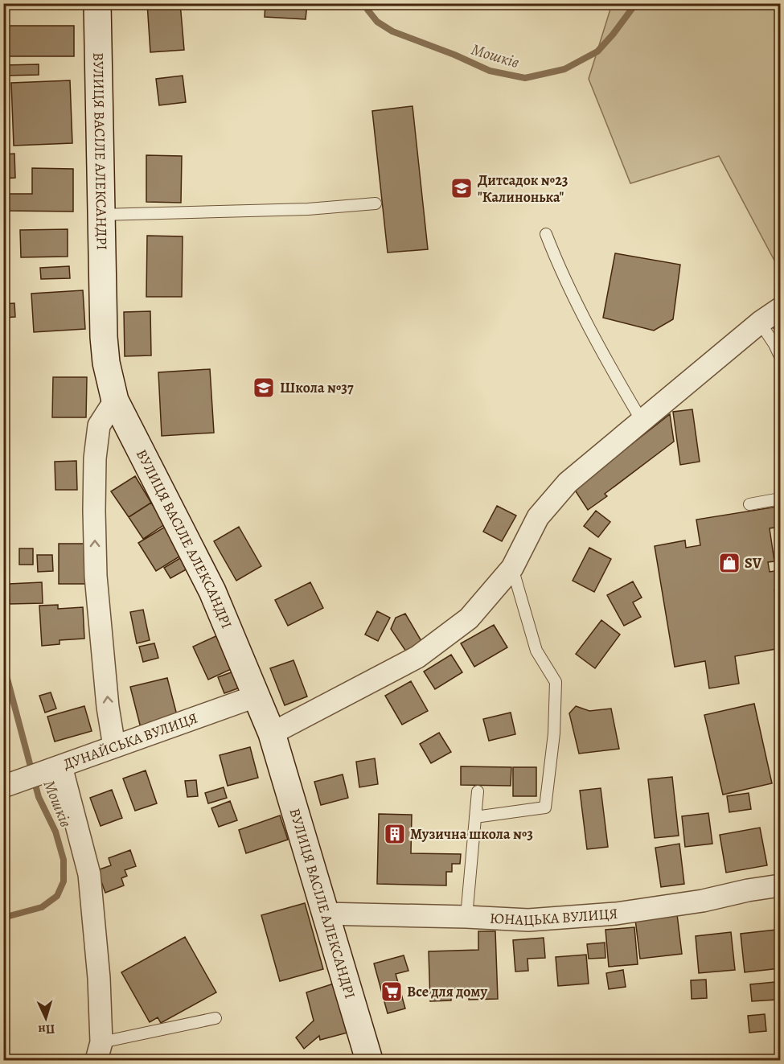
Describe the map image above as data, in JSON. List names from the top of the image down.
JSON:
{
  "streets": {
    "main road": ["ВУЛИЦЯ ВАСІЛЕ АЛЕКСАНДРІ"],
    "street": ["ДУНАЙСЬКА ВУЛИЦЯ", "ЮНАЦЬКА ВУЛИЦЯ"]
  },
  "crossings": [
    ["ВУЛИЦЯ ВАСІЛЕ АЛЕКСАНДРІ", "ДУНАЙСЬКА ВУЛИЦЯ"],
    ["ВУЛИЦЯ ВАСІЛЕ АЛЕКСАНДРІ", "ЮНАЦЬКА ВУЛИЦЯ"]
  ],
  "water": ["Мошків"],
  "places": {
    "school or university": ["Дитсадок №23 \"Калинонька\"", "Школа №37"],
    "shop": ["SV"],
    "building": ["Музична школа №3"],
    "supermarket": ["Все для дому"]
  },
  "north": "bottom"
}
